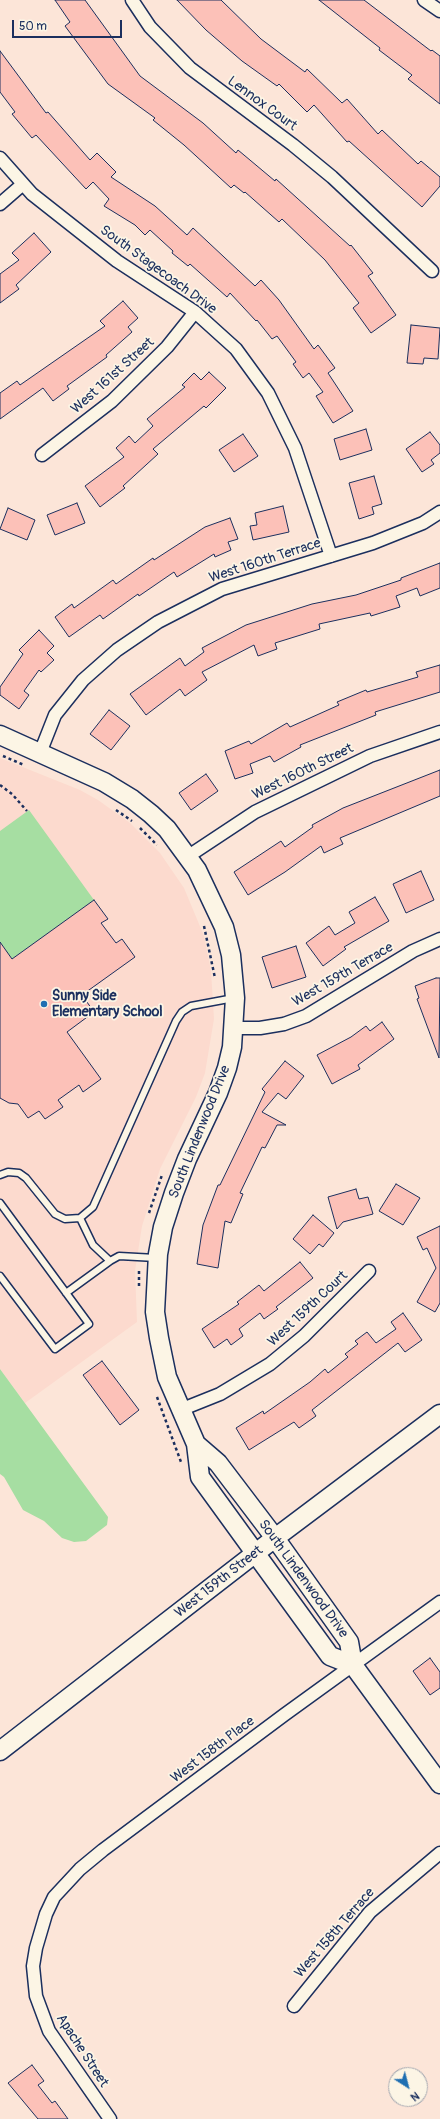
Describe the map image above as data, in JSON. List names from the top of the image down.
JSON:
{
  "streets": {
    "street": [
      "Lennox Court",
      "South Stagecoach Drive",
      "West 161st Street",
      "West 160th Terrace",
      "West 160th Street",
      "West 159th Terrace",
      "South Lindenwood Drive",
      "West 159th Court",
      "West 159th Street",
      "West 158th Place",
      "West 158th Terrace",
      "Apache Street"
    ]
  },
  "crossings": [
    ["South Stagecoach Drive", "West 161st Street"],
    ["South Stagecoach Drive", "West 160th Terrace"],
    ["West 160th Terrace", "South Lindenwood Drive"],
    ["West 160th Street", "South Lindenwood Drive"],
    ["West 159th Terrace", "South Lindenwood Drive"],
    ["South Lindenwood Drive", "West 159th Court"],
    ["South Lindenwood Drive", "West 159th Street"],
    ["South Lindenwood Drive", "West 158th Place"],
    ["West 158th Place", "Apache Street"]
  ],
  "places": ["Sunny Side Elementary School"],
  "scale_bar": "50 m",
  "north": "bottom right"
}
